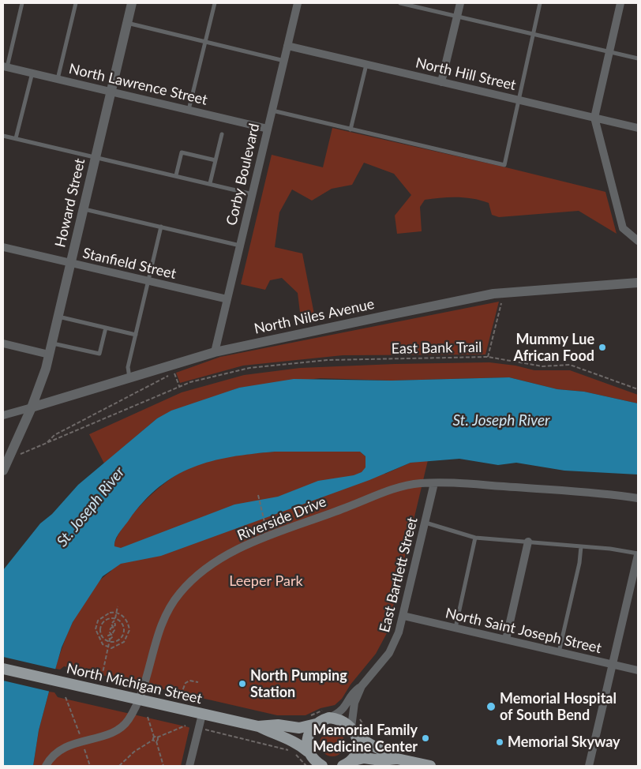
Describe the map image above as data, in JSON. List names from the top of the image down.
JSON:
{
  "streets": {
    "main road": ["North Michigan Street"],
    "street": [
      "North Hill Street",
      "North Lawrence Street",
      "Corby Boulevard",
      "Howard Street",
      "Stanfield Street",
      "North Niles Avenue",
      "Riverside Drive",
      "East Bartlett Street",
      "North Saint Joseph Street"
    ],
    "path": ["East Bank Trail"]
  },
  "crossings": [
    ["North Hill Street", "Corby Boulevard"],
    ["North Lawrence Street", "Corby Boulevard"],
    ["North Lawrence Street", "Howard Street"],
    ["Corby Boulevard", "Stanfield Street"],
    ["Corby Boulevard", "North Niles Avenue"],
    ["Howard Street", "Stanfield Street"],
    ["Howard Street", "North Niles Avenue"],
    ["Riverside Drive", "East Bartlett Street"],
    ["Riverside Drive", "North Michigan Street"],
    ["East Bartlett Street", "North Saint Joseph Street"],
    ["East Bartlett Street", "North Michigan Street"]
  ],
  "water": ["St. Joseph River"],
  "parks": ["Leeper Park"],
  "places": [
    "Mummy Lue African Food",
    "North Pumping Station",
    "Memorial Hospital of South Bend",
    "Memorial Family Medicine Center",
    "Memorial Skyway"
  ]
}
